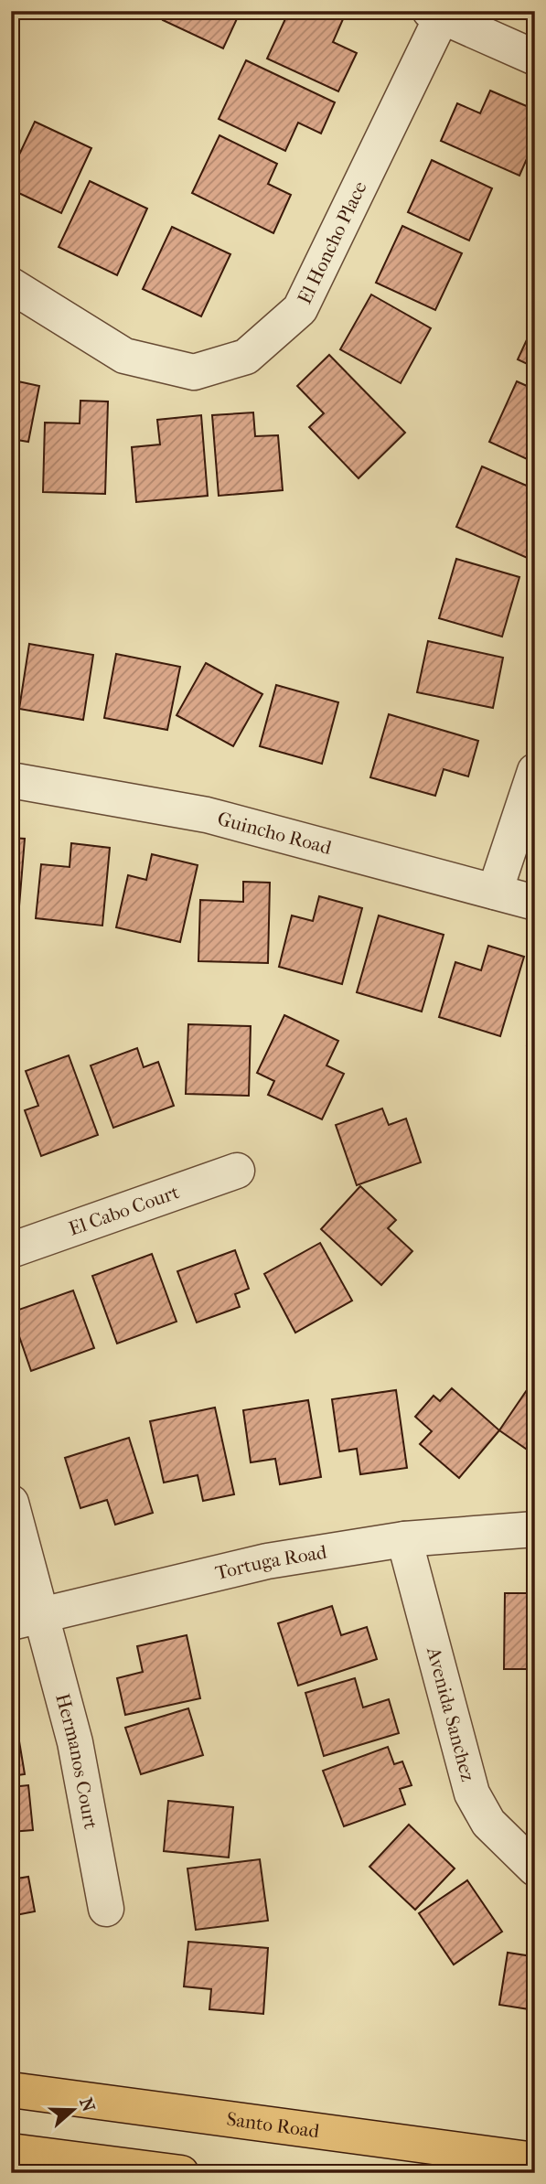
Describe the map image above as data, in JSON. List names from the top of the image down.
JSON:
{
  "streets": {
    "main road": ["Santo Road"],
    "street": [
      "El Honcho Place",
      "Guincho Road",
      "El Cabo Court",
      "Tortuga Road",
      "Avenida Sanchez",
      "Hermanos Court"
    ]
  },
  "crossings": [
    ["Tortuga Road", "Avenida Sanchez"],
    ["Tortuga Road", "Hermanos Court"]
  ],
  "north": "right"
}
